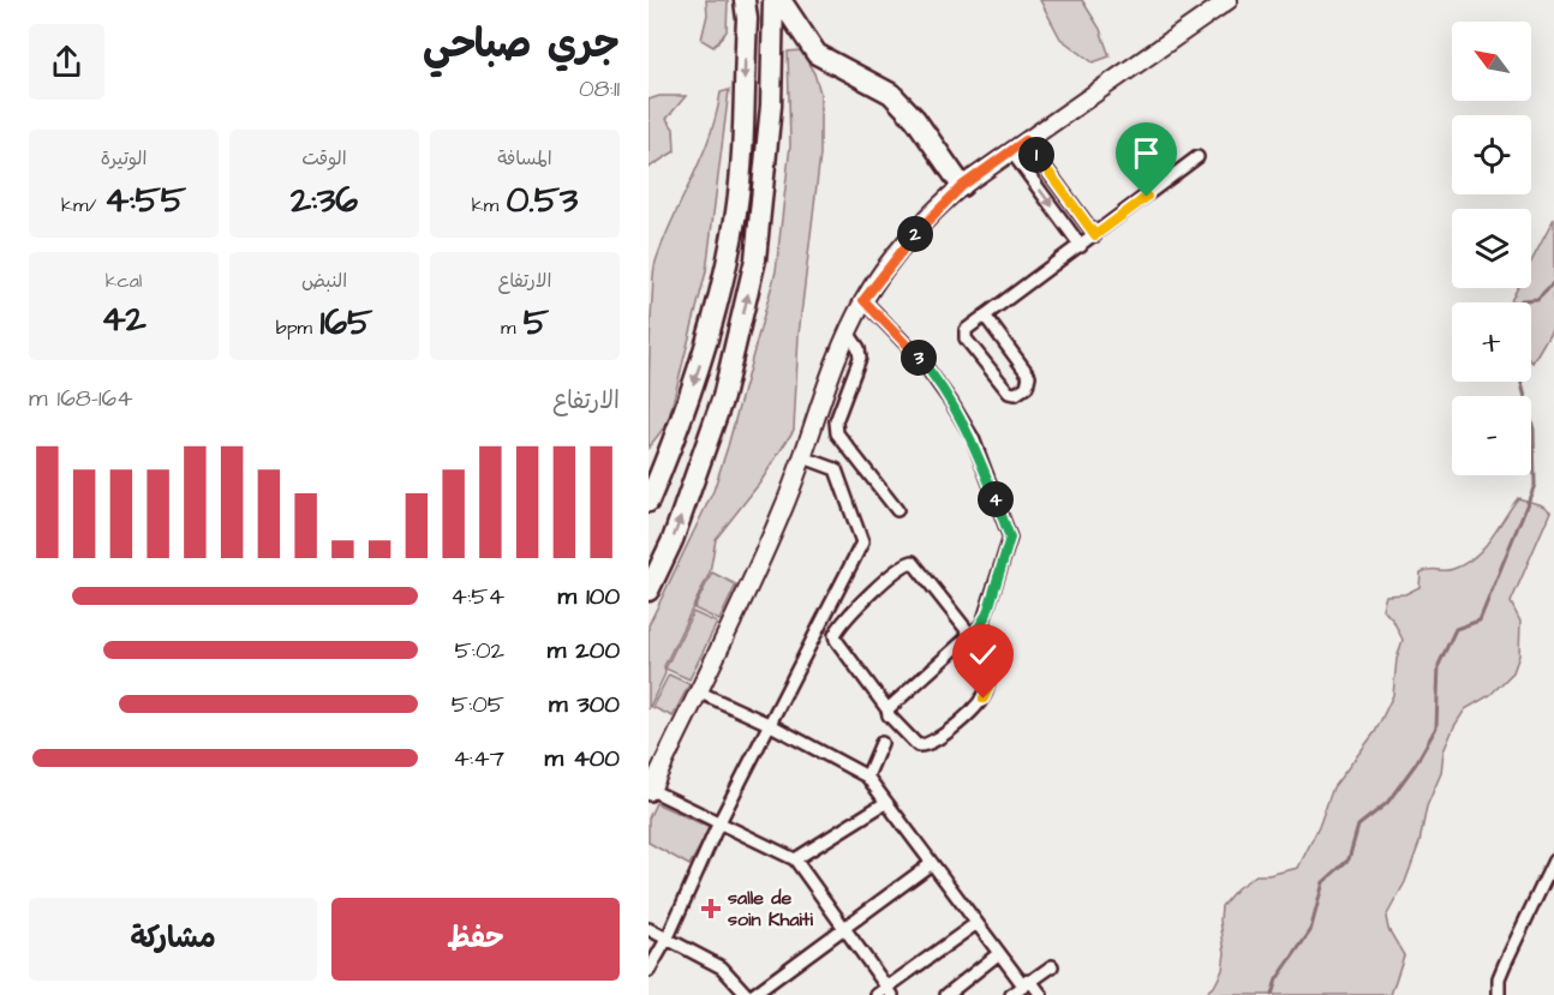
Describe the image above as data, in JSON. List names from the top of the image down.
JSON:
{
  "places": {
    "health": ["salle de soin Khaiti"]
  },
  "north": "top left",
  "page": {
    "heading": ["جري صباحي", "08:11"],
    "map_buttons": ["+", "−"],
    "stats": [
      ["المسافة", "0.53 km"],
      ["الوقت", "2:36"],
      ["الوتيرة", "4:55 /km"],
      ["الارتفاع", "5 m"],
      ["النبض", "165 bpm"],
      ["kcal", "42"]
    ],
    "pins": [
      "1",
      "2",
      "3",
      "4"
    ],
    "chart": ["الارتفاع", "164–168 m"],
    "list": [
      {
        "name": "100 m",
        "note": "4:54"
      },
      {
        "name": "200 m",
        "note": "5:02"
      },
      {
        "name": "300 m",
        "note": "5:05"
      },
      {
        "name": "400 m",
        "note": "4:47"
      }
    ],
    "buttons": ["حفظ", "مشاركة"]
  }
}
